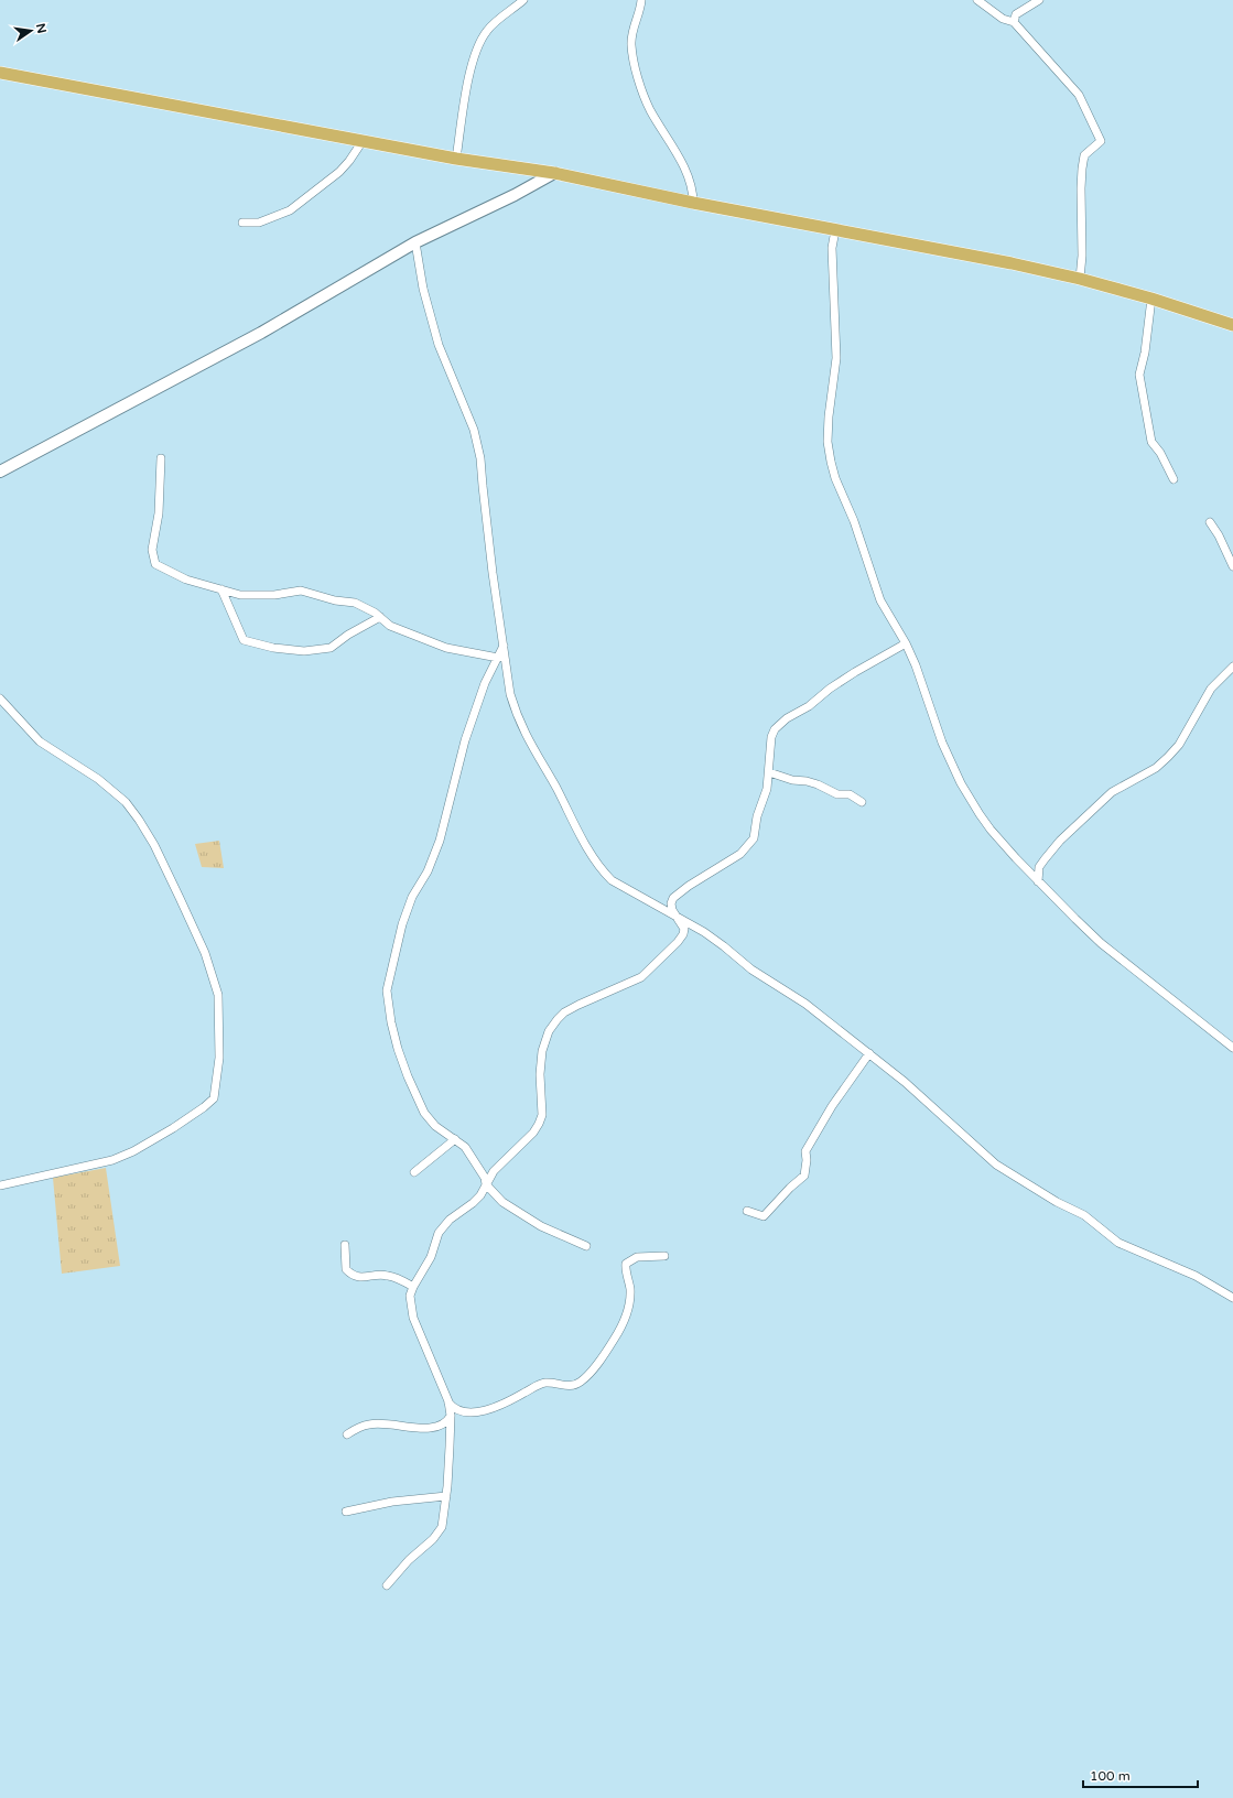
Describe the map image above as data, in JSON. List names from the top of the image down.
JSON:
{
  "scale_bar": "100 m",
  "north": "right"
}
